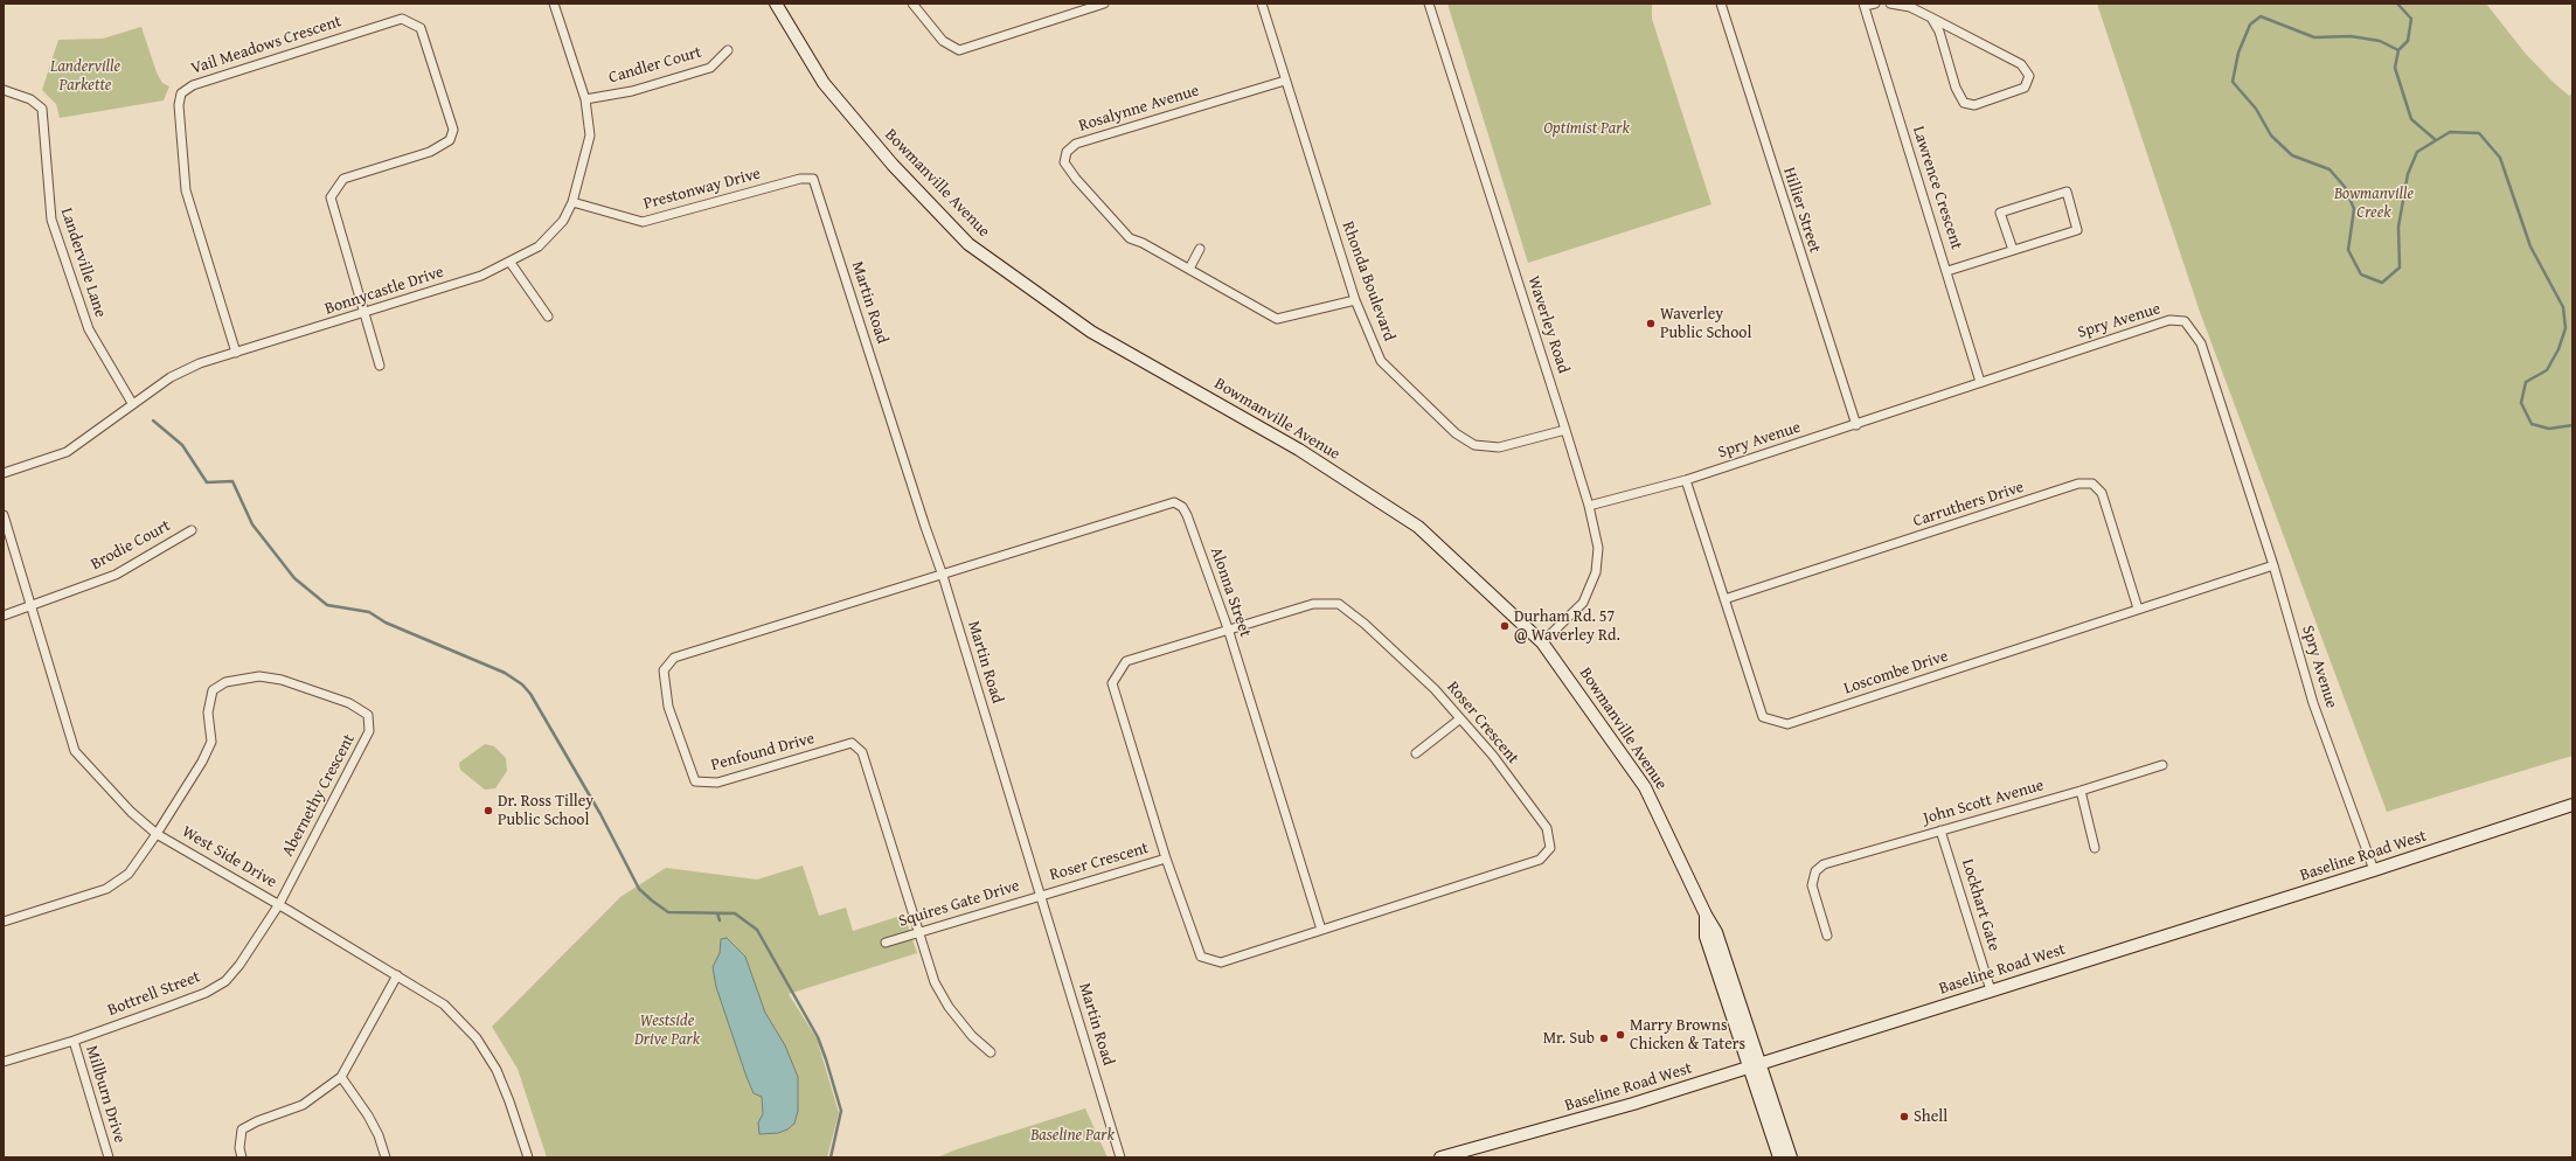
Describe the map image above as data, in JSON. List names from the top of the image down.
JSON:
{
  "streets": {
    "main road": ["Bowmanville Avenue", "Baseline Road West"],
    "street": [
      "Vail Meadows Crescent",
      "Candler Court",
      "Rosalynne Avenue",
      "Lawrence Crescent",
      "Prestonway Drive",
      "Hillier Street",
      "Landerville Lane",
      "Rhonda Boulevard",
      "Bonnycastle Drive",
      "Martin Road",
      "Spry Avenue",
      "Waverley Road",
      "Carruthers Drive",
      "Brodie Court",
      "Alonna Street",
      "Loscombe Drive",
      "Roser Crescent",
      "Penfound Drive",
      "Abernethy Crescent",
      "John Scott Avenue",
      "West Side Drive",
      "Squires Gate Drive",
      "Lockhart Gate",
      "Bottrell Street",
      "Millburn Drive"
    ]
  },
  "crossings": [
    ["Vail Meadows Crescent", "Bonnycastle Drive"],
    ["Candler Court", "Bonnycastle Drive"],
    ["Rosalynne Avenue", "Rhonda Boulevard"],
    ["Bowmanville Avenue", "Waverley Road"],
    ["Bowmanville Avenue", "Baseline Road West"],
    ["Lawrence Crescent", "Spry Avenue"],
    ["Prestonway Drive", "Bonnycastle Drive"],
    ["Prestonway Drive", "Martin Road"],
    ["Hillier Street", "Spry Avenue"],
    ["Landerville Lane", "Bonnycastle Drive"],
    ["Rhonda Boulevard", "Waverley Road"],
    ["Martin Road", "Alonna Street"],
    ["Martin Road", "Roser Crescent"],
    ["Martin Road", "Penfound Drive"],
    ["Martin Road", "Squires Gate Drive"],
    ["Spry Avenue", "Waverley Road"],
    ["Spry Avenue", "Loscombe Drive"],
    ["Spry Avenue", "Baseline Road West"],
    ["Carruthers Drive", "Loscombe Drive"],
    ["Brodie Court", "West Side Drive"],
    ["Alonna Street", "Roser Crescent"],
    ["Alonna Street", "Penfound Drive"],
    ["Roser Crescent", "Squires Gate Drive"],
    ["Penfound Drive", "Squires Gate Drive"],
    ["Abernethy Crescent", "West Side Drive"],
    ["Abernethy Crescent", "Bottrell Street"],
    ["John Scott Avenue", "Lockhart Gate"],
    ["Baseline Road West", "Lockhart Gate"],
    ["West Side Drive", "Bottrell Street"],
    ["Bottrell Street", "Millburn Drive"]
  ],
  "parks": [
    "Landerville Parkette",
    "Optimist Park",
    "Bowmanville Creek",
    "Westside Drive Park",
    "Baseline Park"
  ],
  "places": [
    "Waverley Public School",
    "Durham Rd. 57 @ Waverley Rd.",
    "Dr. Ross Tilley Public School",
    "Marry Browns Chicken & Taters",
    "Mr. Sub",
    "Shell"
  ]
}
